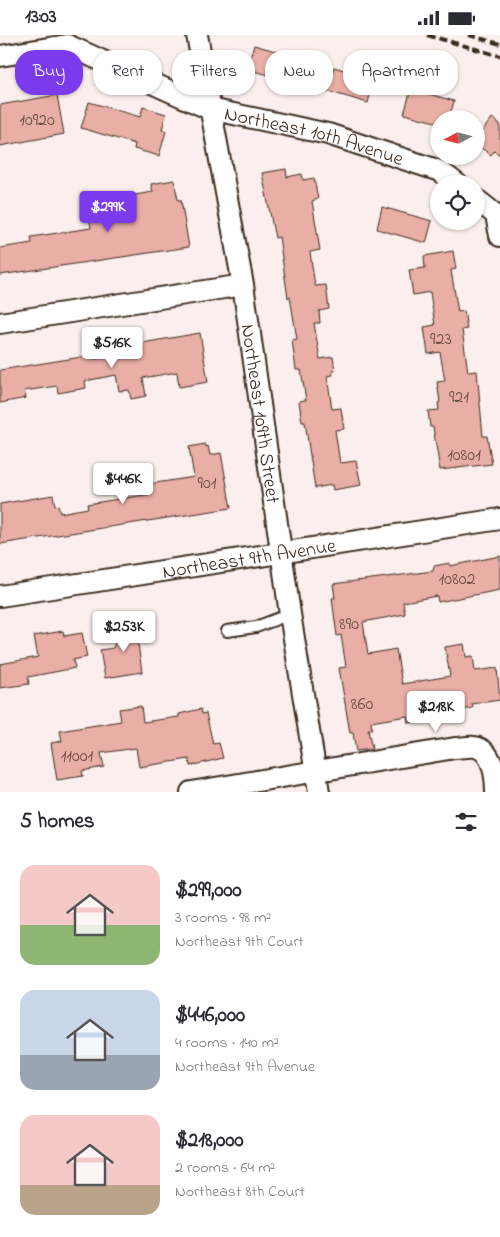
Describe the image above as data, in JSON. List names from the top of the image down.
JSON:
{
  "streets": {
    "street": ["Northeast 10th Avenue", "Northeast 109th Street", "Northeast 9th Avenue"]
  },
  "crossings": [
    ["Northeast 10th Avenue", "Northeast 109th Street"],
    ["Northeast 109th Street", "Northeast 9th Avenue"]
  ],
  "house_numbers": [
    "10920",
    "923",
    "921",
    "10801",
    "901",
    "10802",
    "890",
    "860",
    "11001"
  ],
  "north": "left",
  "page": {
    "status": "13:03",
    "chip": [
      "Buy",
      "Rent",
      "Filters",
      "New",
      "Apartment"
    ],
    "price": [
      "$299K",
      "$516K",
      "$446K",
      "$253K",
      "$218K"
    ],
    "heading": "5 homes",
    "list": [
      {
        "name": "$299,000",
        "note": "3 rooms · 98 m² · Northeast 9th Court"
      },
      {
        "name": "$446,000",
        "note": "4 rooms · 140 m² · Northeast 9th Avenue"
      },
      {
        "name": "$218,000",
        "note": "2 rooms · 64 m² · Northeast 8th Court"
      }
    ]
  }
}
